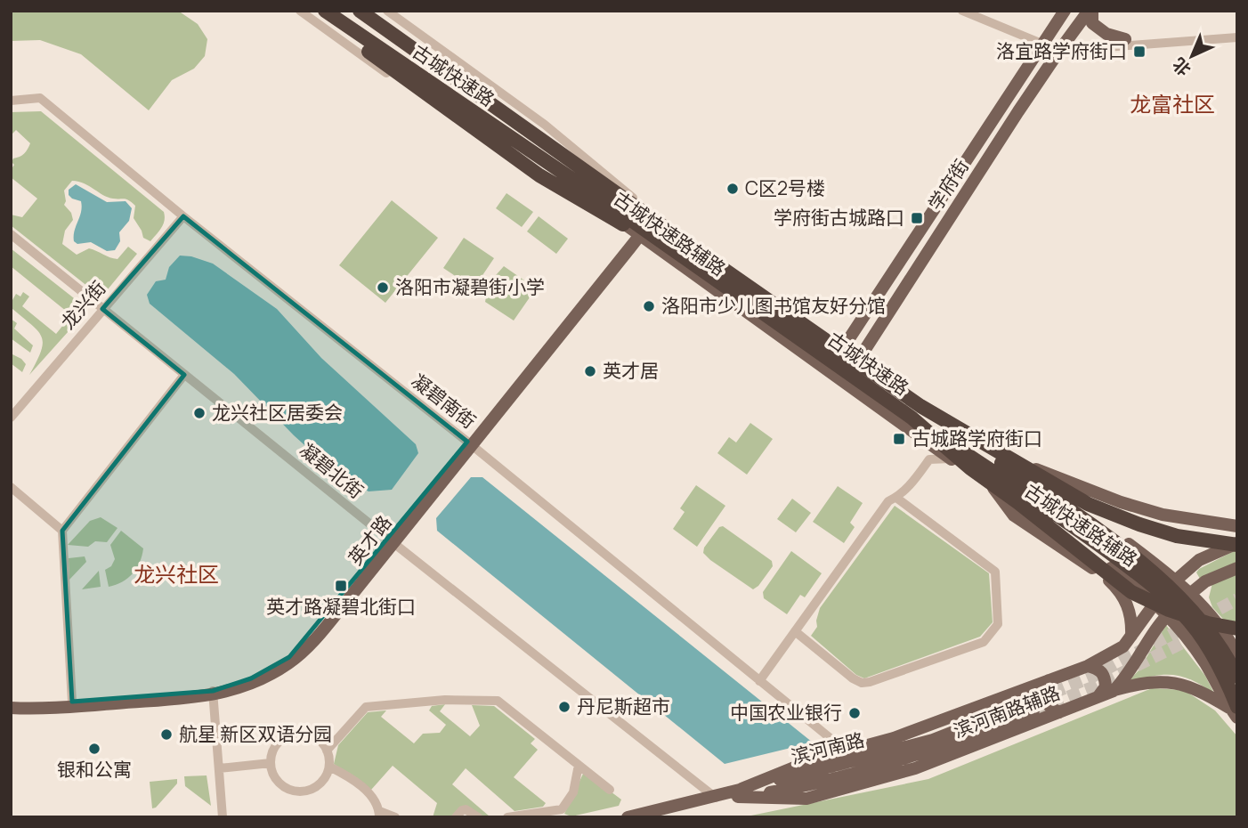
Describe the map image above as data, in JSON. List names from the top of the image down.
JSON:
{
  "streets": {
    "highway": ["古城快速路"],
    "main road": [
      "学府街",
      "古城快速路辅路",
      "英才路",
      "滨河南路辅路",
      "滨河南路"
    ],
    "street": ["龙兴街", "凝碧南街", "凝碧北街"]
  },
  "crossings": [
    ["古城快速路", "滨河南路辅路"],
    ["学府街", "古城快速路辅路"],
    ["古城快速路辅路", "英才路"],
    ["古城快速路辅路", "滨河南路辅路"],
    ["龙兴街", "凝碧南街"],
    ["龙兴街", "凝碧北街"],
    ["凝碧南街", "英才路"],
    ["凝碧南街", "滨河南路辅路"],
    ["凝碧北街", "英才路"],
    ["凝碧北街", "滨河南路"],
    ["滨河南路辅路", "滨河南路"]
  ],
  "districts": ["龙富社区", "龙兴社区"],
  "places": {
    "transit": [
      "洛宜路学府街口",
      "学府街古城路口",
      "古城路学府街口",
      "英才路凝碧北街口"
    ],
    "other": [
      "C区2号楼",
      "洛阳市凝碧街小学",
      "洛阳市少儿图书馆友好分馆",
      "英才居",
      "龙兴社区居委会",
      "丹尼斯超市",
      "中国农业银行",
      "航星 新区双语分园",
      "银和公寓"
    ]
  },
  "north": "bottom left"
}
